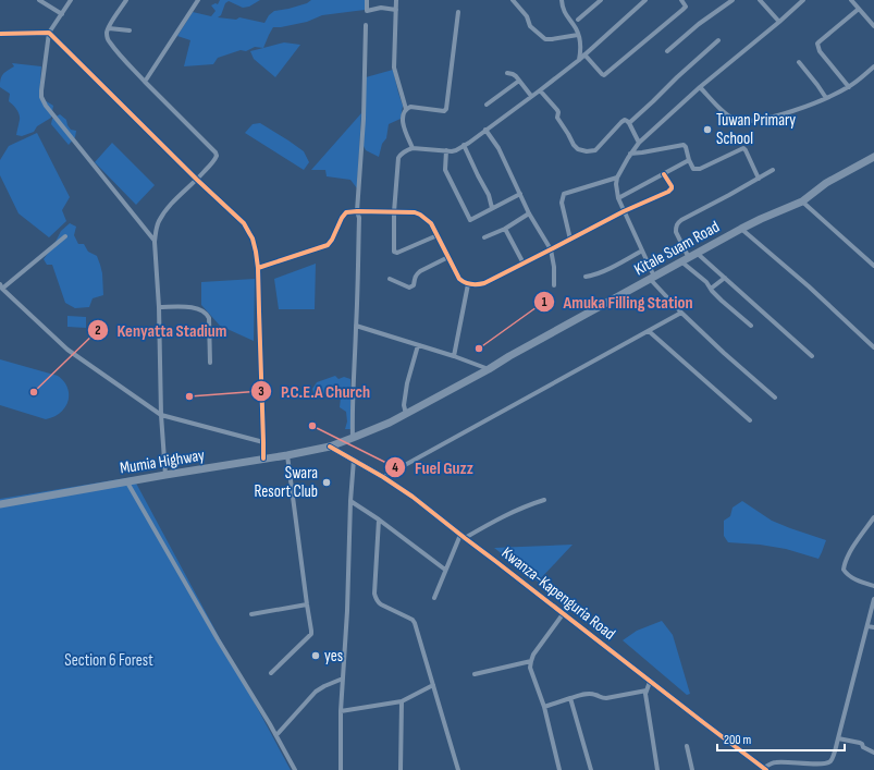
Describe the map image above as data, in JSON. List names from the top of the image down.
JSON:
{
  "streets": {
    "highway": ["Kitale Suam Road", "Mumia Highway"],
    "street": ["Kwanza-Kapenguria Road"]
  },
  "crossings": [
    ["Kitale Suam Road", "Mumia Highway"],
    ["Kitale Suam Road", "Kwanza-Kapenguria Road"],
    ["Mumia Highway", "Kwanza-Kapenguria Road"]
  ],
  "parks": ["Section 6 Forest"],
  "places": [
    "Tuwan Primary School",
    "Amuka Filling Station",
    "Kenyatta Stadium",
    "P.C.E.A Church",
    "Fuel Guzz",
    "Swara Resort Club",
    "yes"
  ],
  "scale_bar": "200 m"
}
